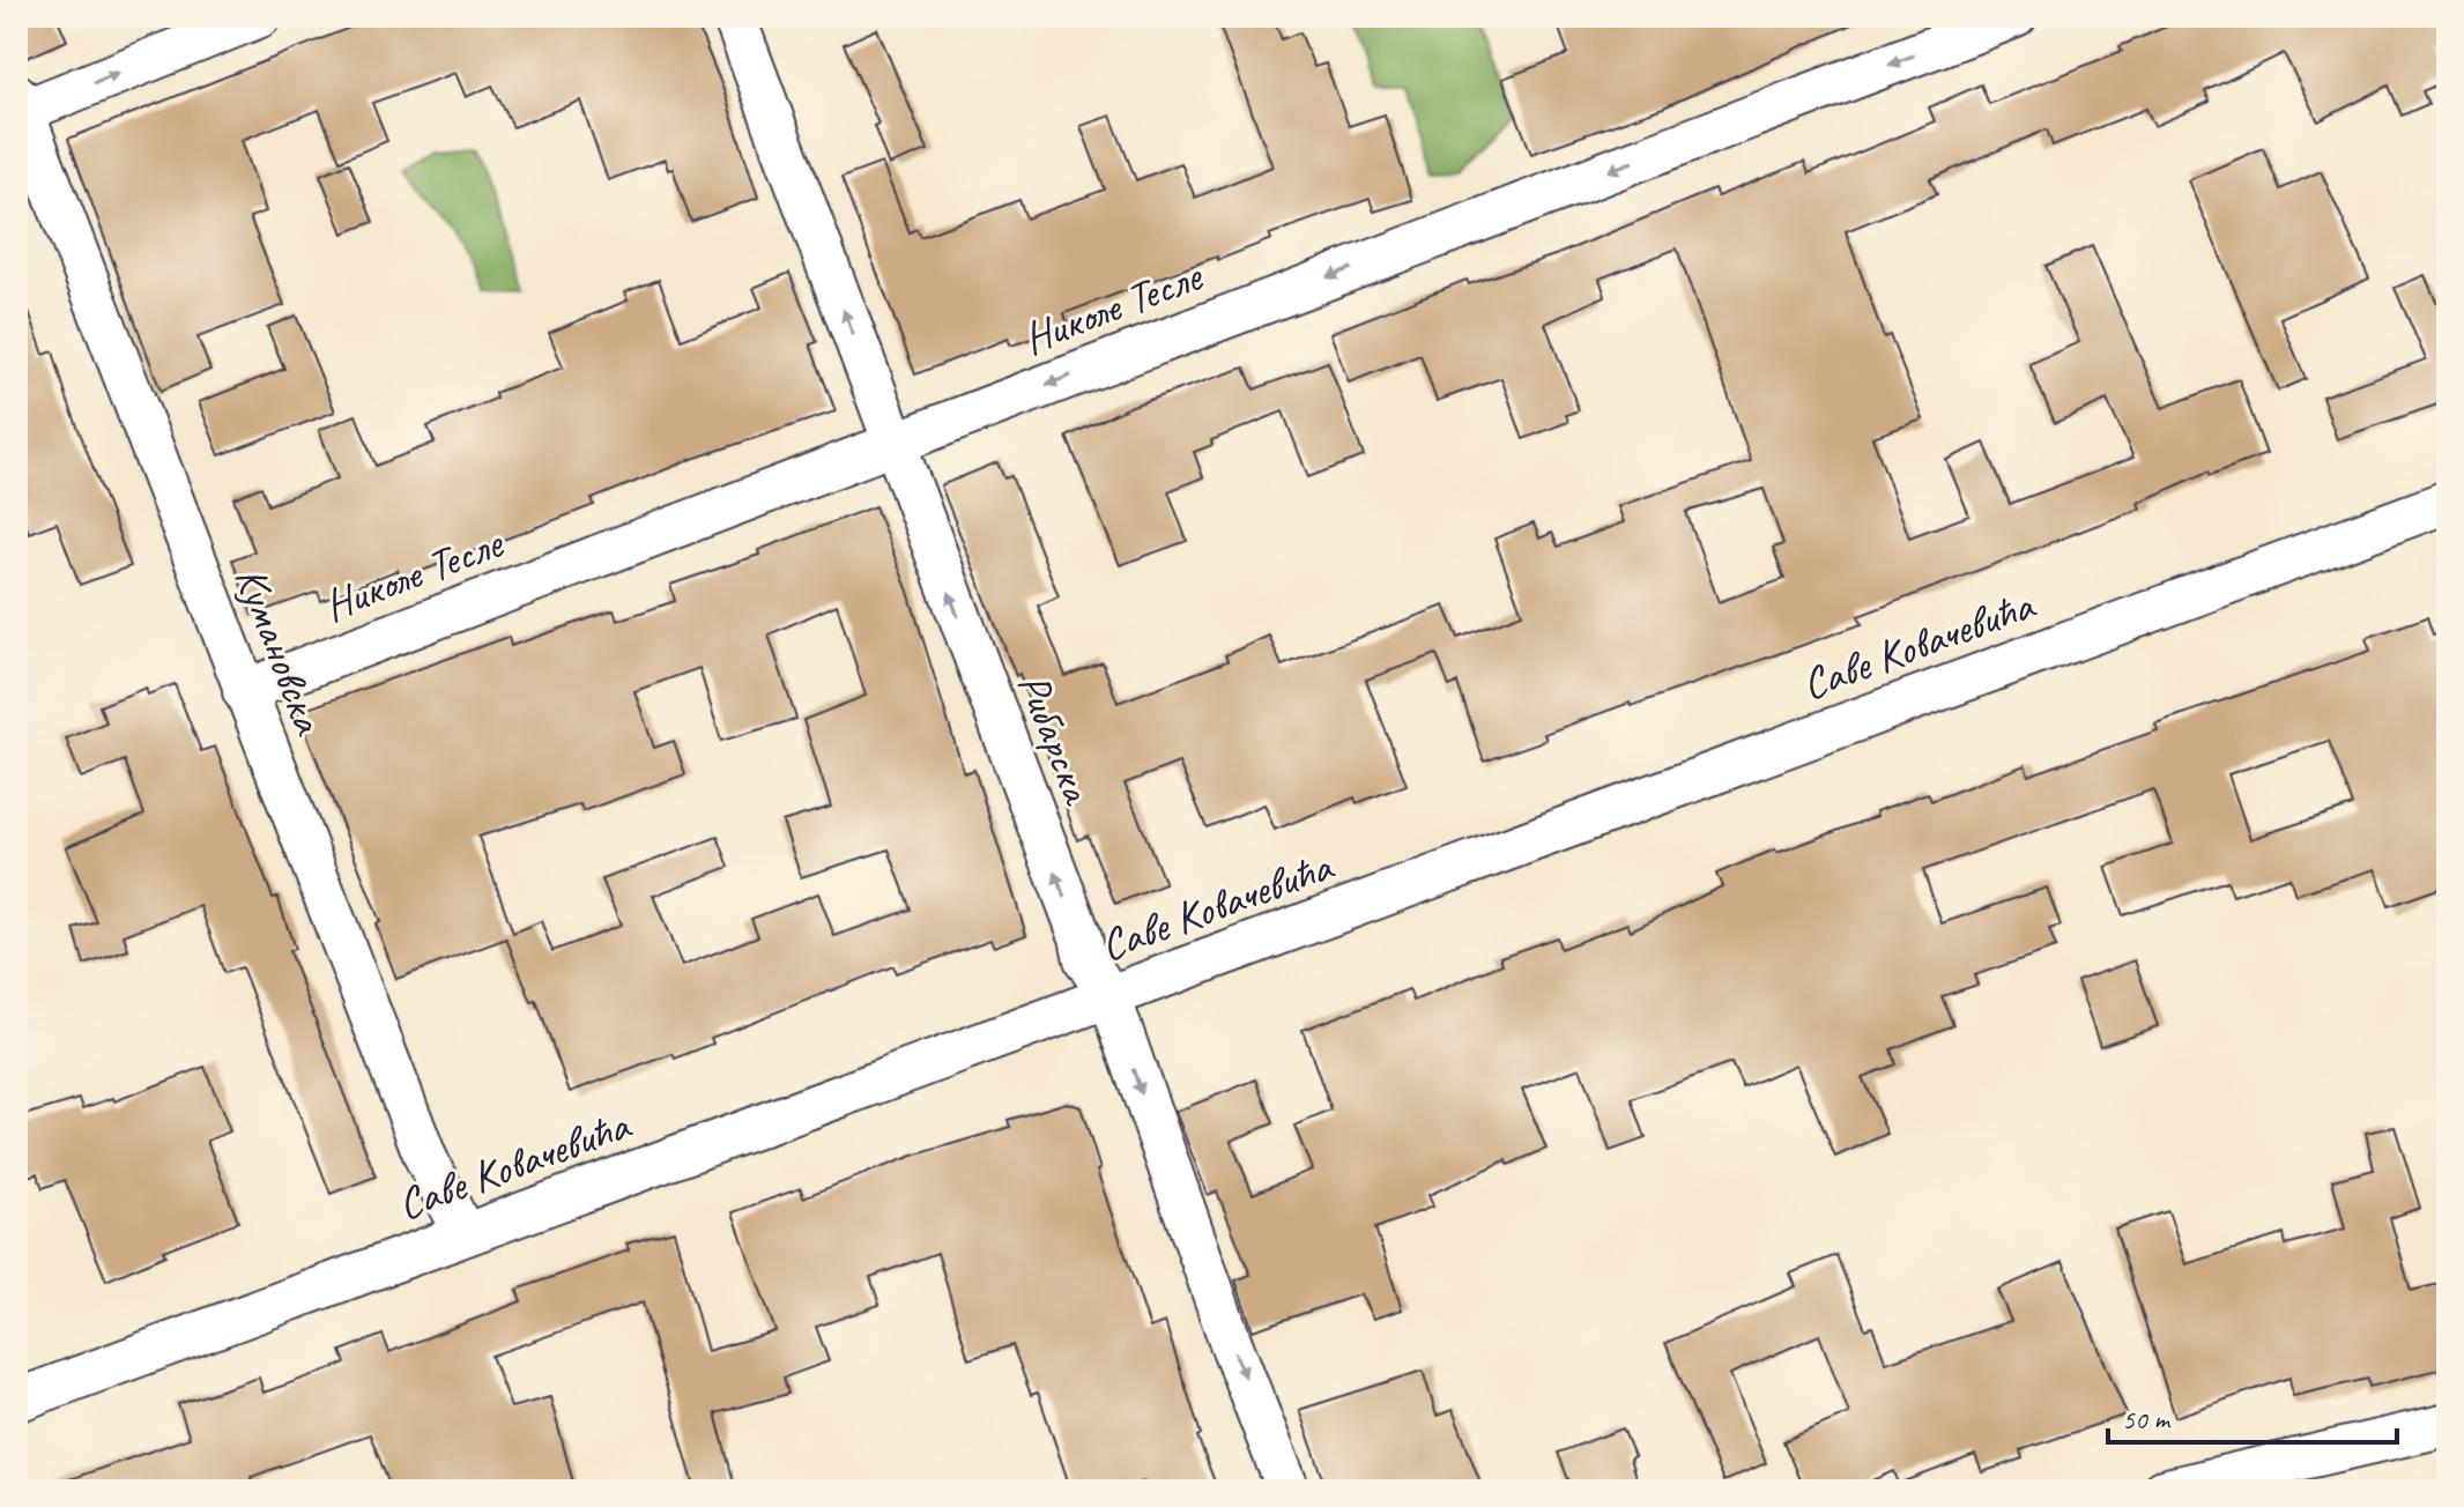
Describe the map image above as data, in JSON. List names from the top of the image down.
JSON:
{
  "streets": {
    "street": [
      "Николе Тесле",
      "Саве Ковачевића",
      "Кумановска",
      "Рибарска"
    ]
  },
  "crossings": [
    ["Николе Тесле", "Кумановска"],
    ["Николе Тесле", "Рибарска"],
    ["Саве Ковачевића", "Кумановска"],
    ["Саве Ковачевића", "Рибарска"]
  ],
  "one_way": ["Николе Тесле"],
  "scale_bar": "50 m"
}
